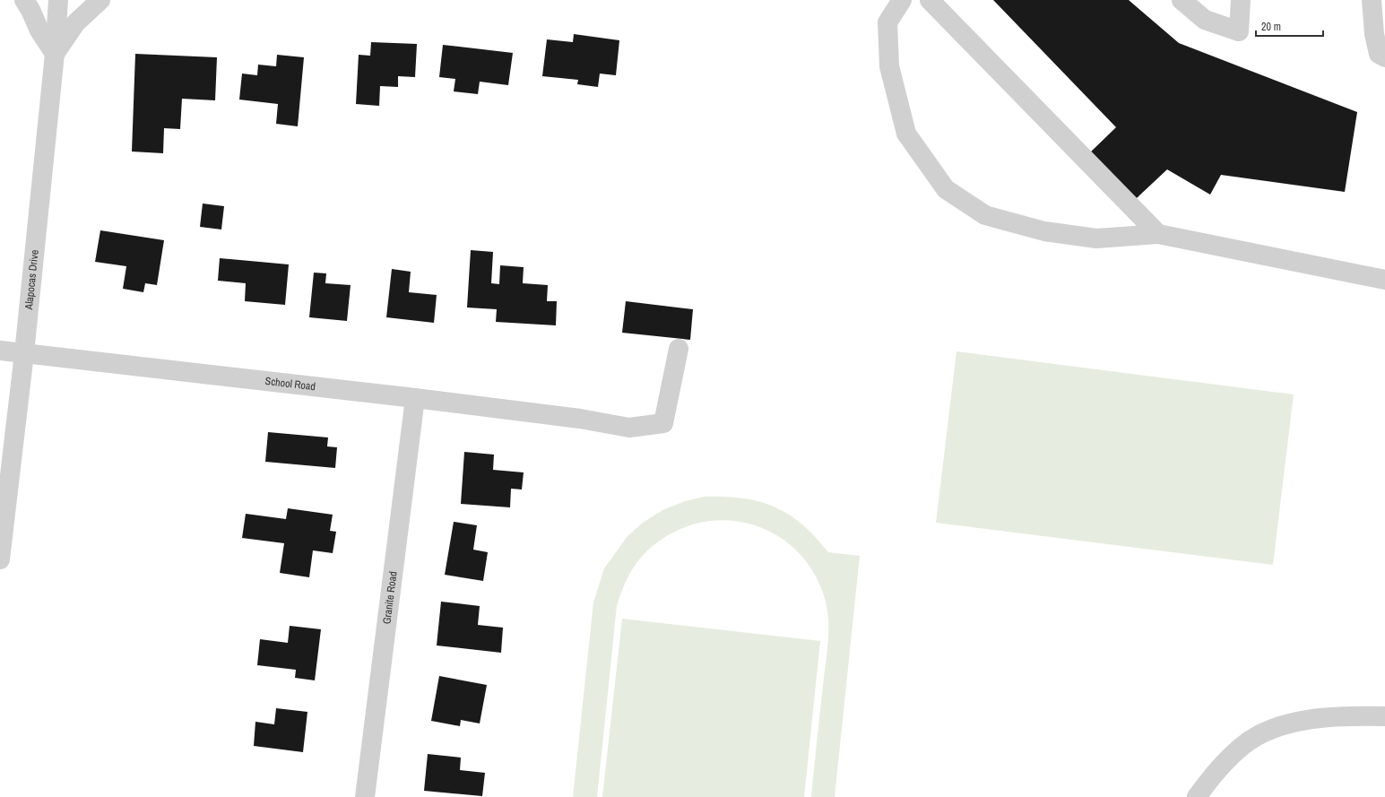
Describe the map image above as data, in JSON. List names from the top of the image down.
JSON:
{
  "streets": {
    "street": ["Alapocas Drive", "School Road", "Granite Road"]
  },
  "crossings": [
    ["Alapocas Drive", "School Road"],
    ["School Road", "Granite Road"]
  ],
  "scale_bar": "20 m"
}
